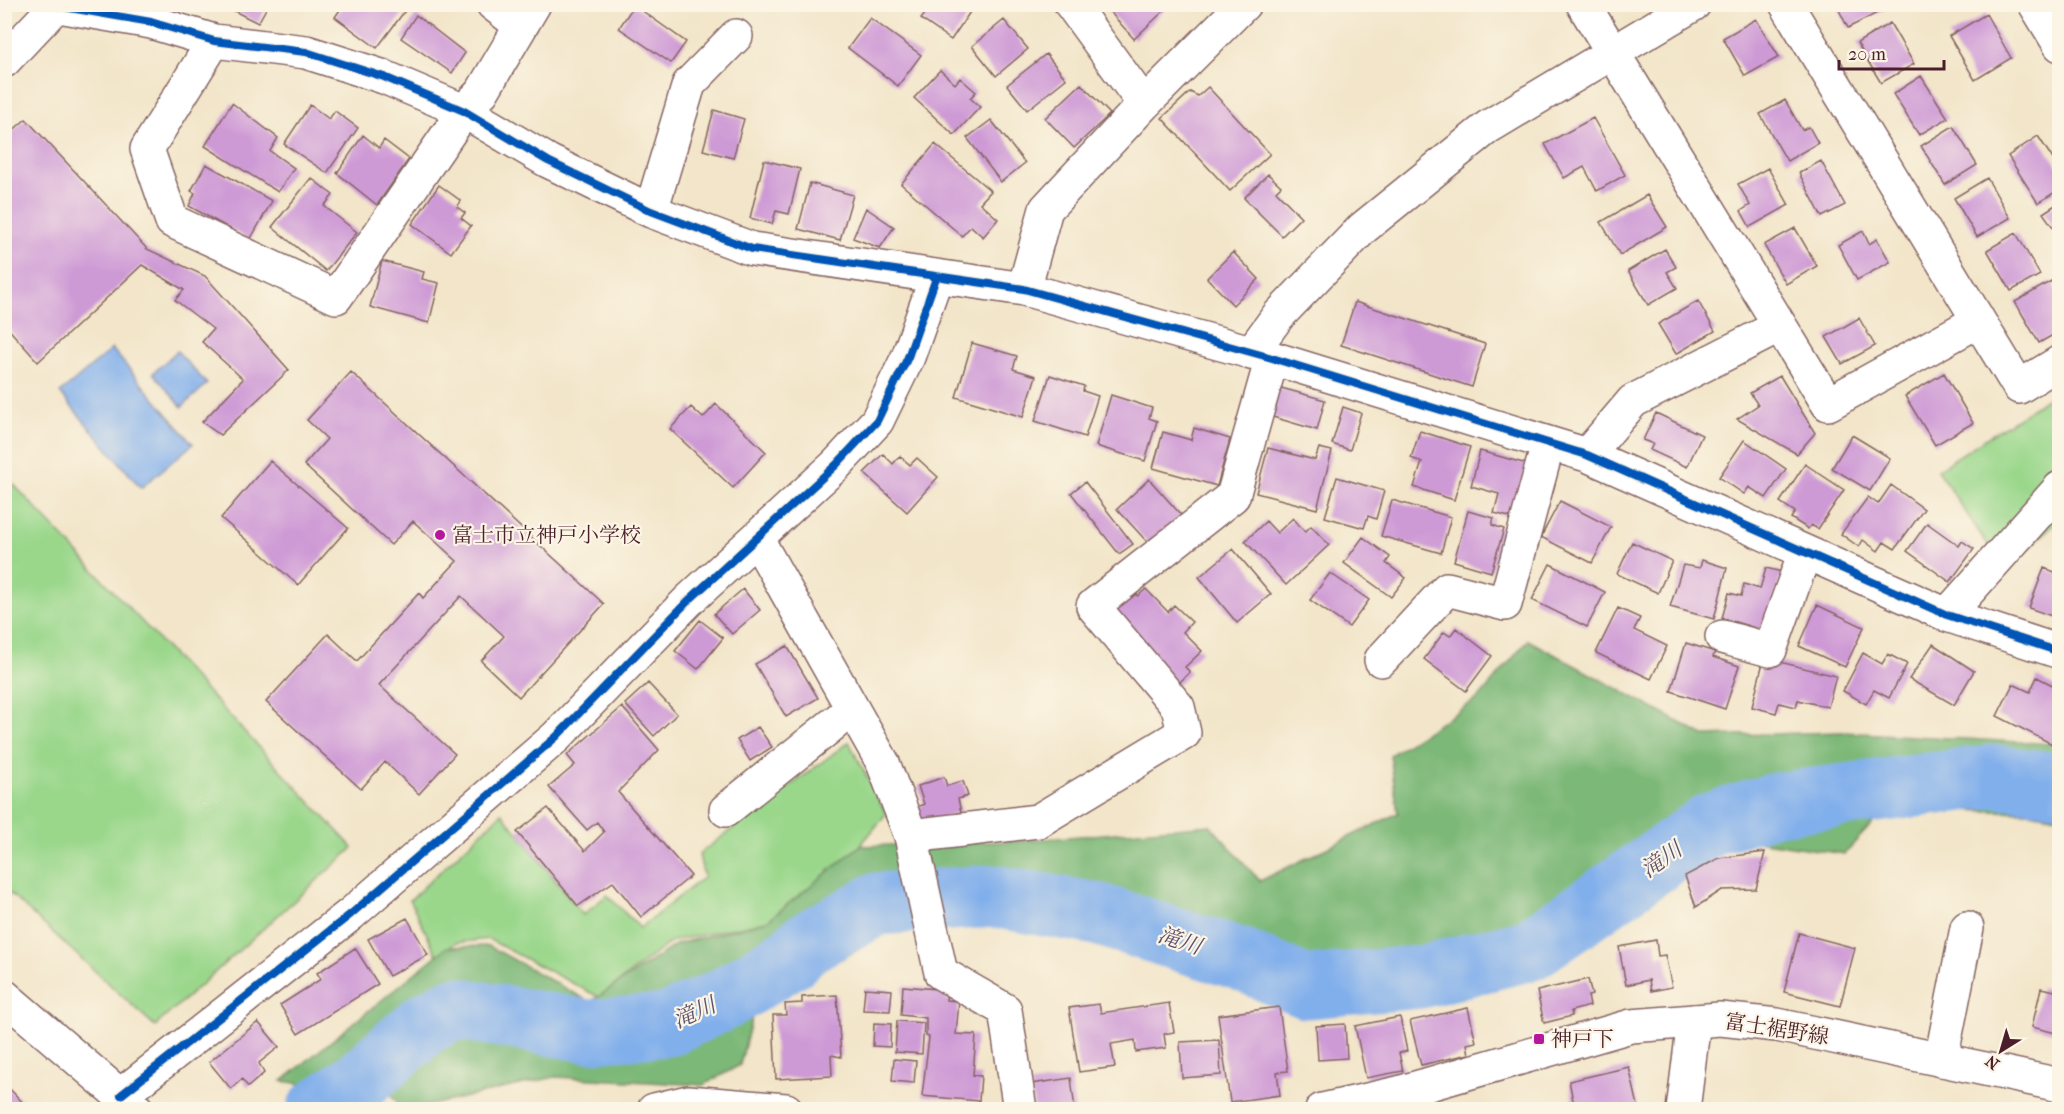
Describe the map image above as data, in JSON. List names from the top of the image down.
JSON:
{
  "streets": {
    "street": ["富士裾野線"]
  },
  "water": ["滝川"],
  "places": {
    "other": ["富士市立神戸小学校"],
    "transit": ["神戸下"]
  },
  "scale_bar": "20 m",
  "north": "bottom left"
}
